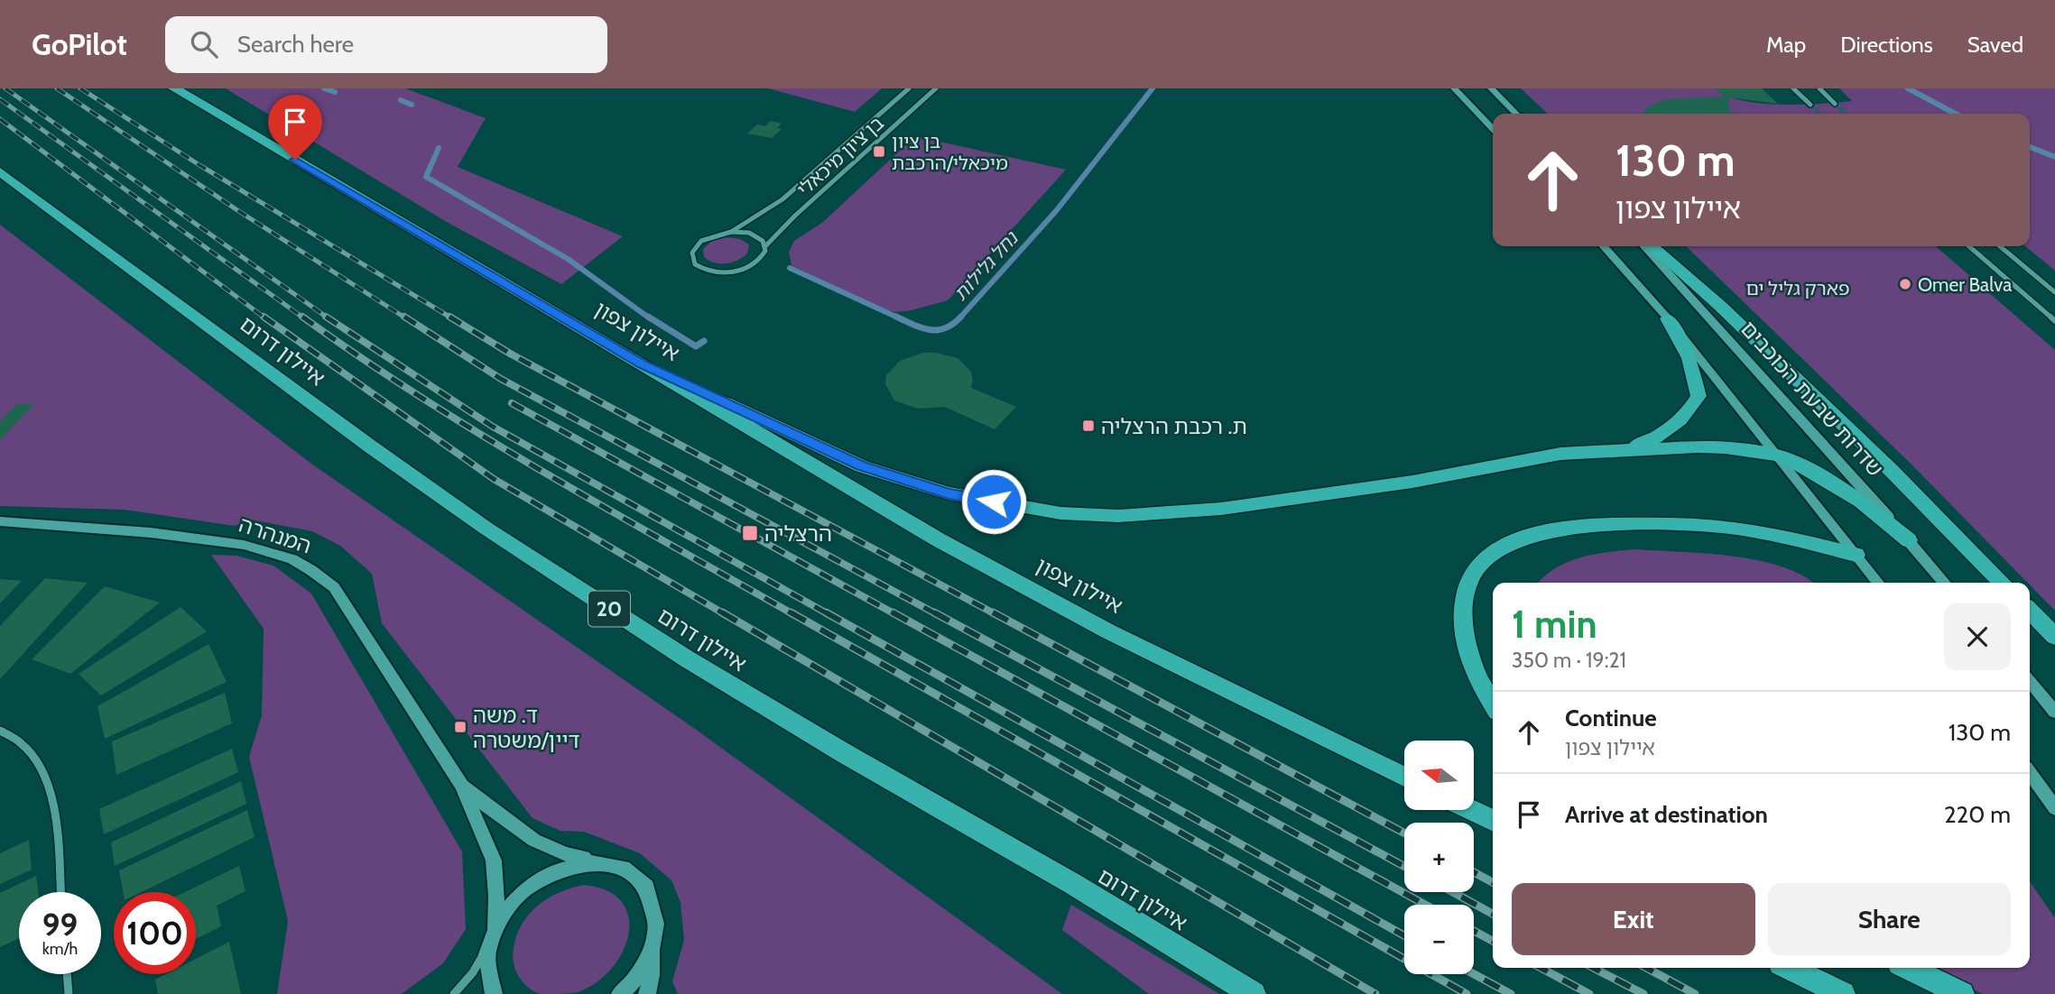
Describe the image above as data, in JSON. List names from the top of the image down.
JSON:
{
  "streets": {
    "highway": ["איילון צפון", "איילון דרום", "20"],
    "main road": ["שדרות שבעת הכוכבים", "המנהרה"],
    "street": ["בן ציון מיכאלי"]
  },
  "water": ["נחל גלילות"],
  "parks": ["פארק גליל ים"],
  "places": {
    "transit": [
      "בן ציון מיכאלי/הרכבת",
      "ת. רכבת הרצליה",
      "הרצליה",
      "ד. משה דיין/משטרה"
    ],
    "other": ["Omer Balva"]
  },
  "north": "left",
  "page": {
    "header": "GoPilot",
    "search": "Search here",
    "nav": ["Map", "Directions", "Saved"],
    "turn": ["130 m", "איילון צפון"],
    "heading": ["1 min", "350 m · 19:21"],
    "list": [
      {
        "name": "Continue",
        "note": "איילון צפון",
        "value": "130 m"
      },
      {
        "name": "Arrive at destination",
        "value": "220 m"
      }
    ],
    "map_buttons": ["+", "−"],
    "buttons": ["Exit", "Share"],
    "speed": "99 km/h",
    "limit": "100"
  }
}
